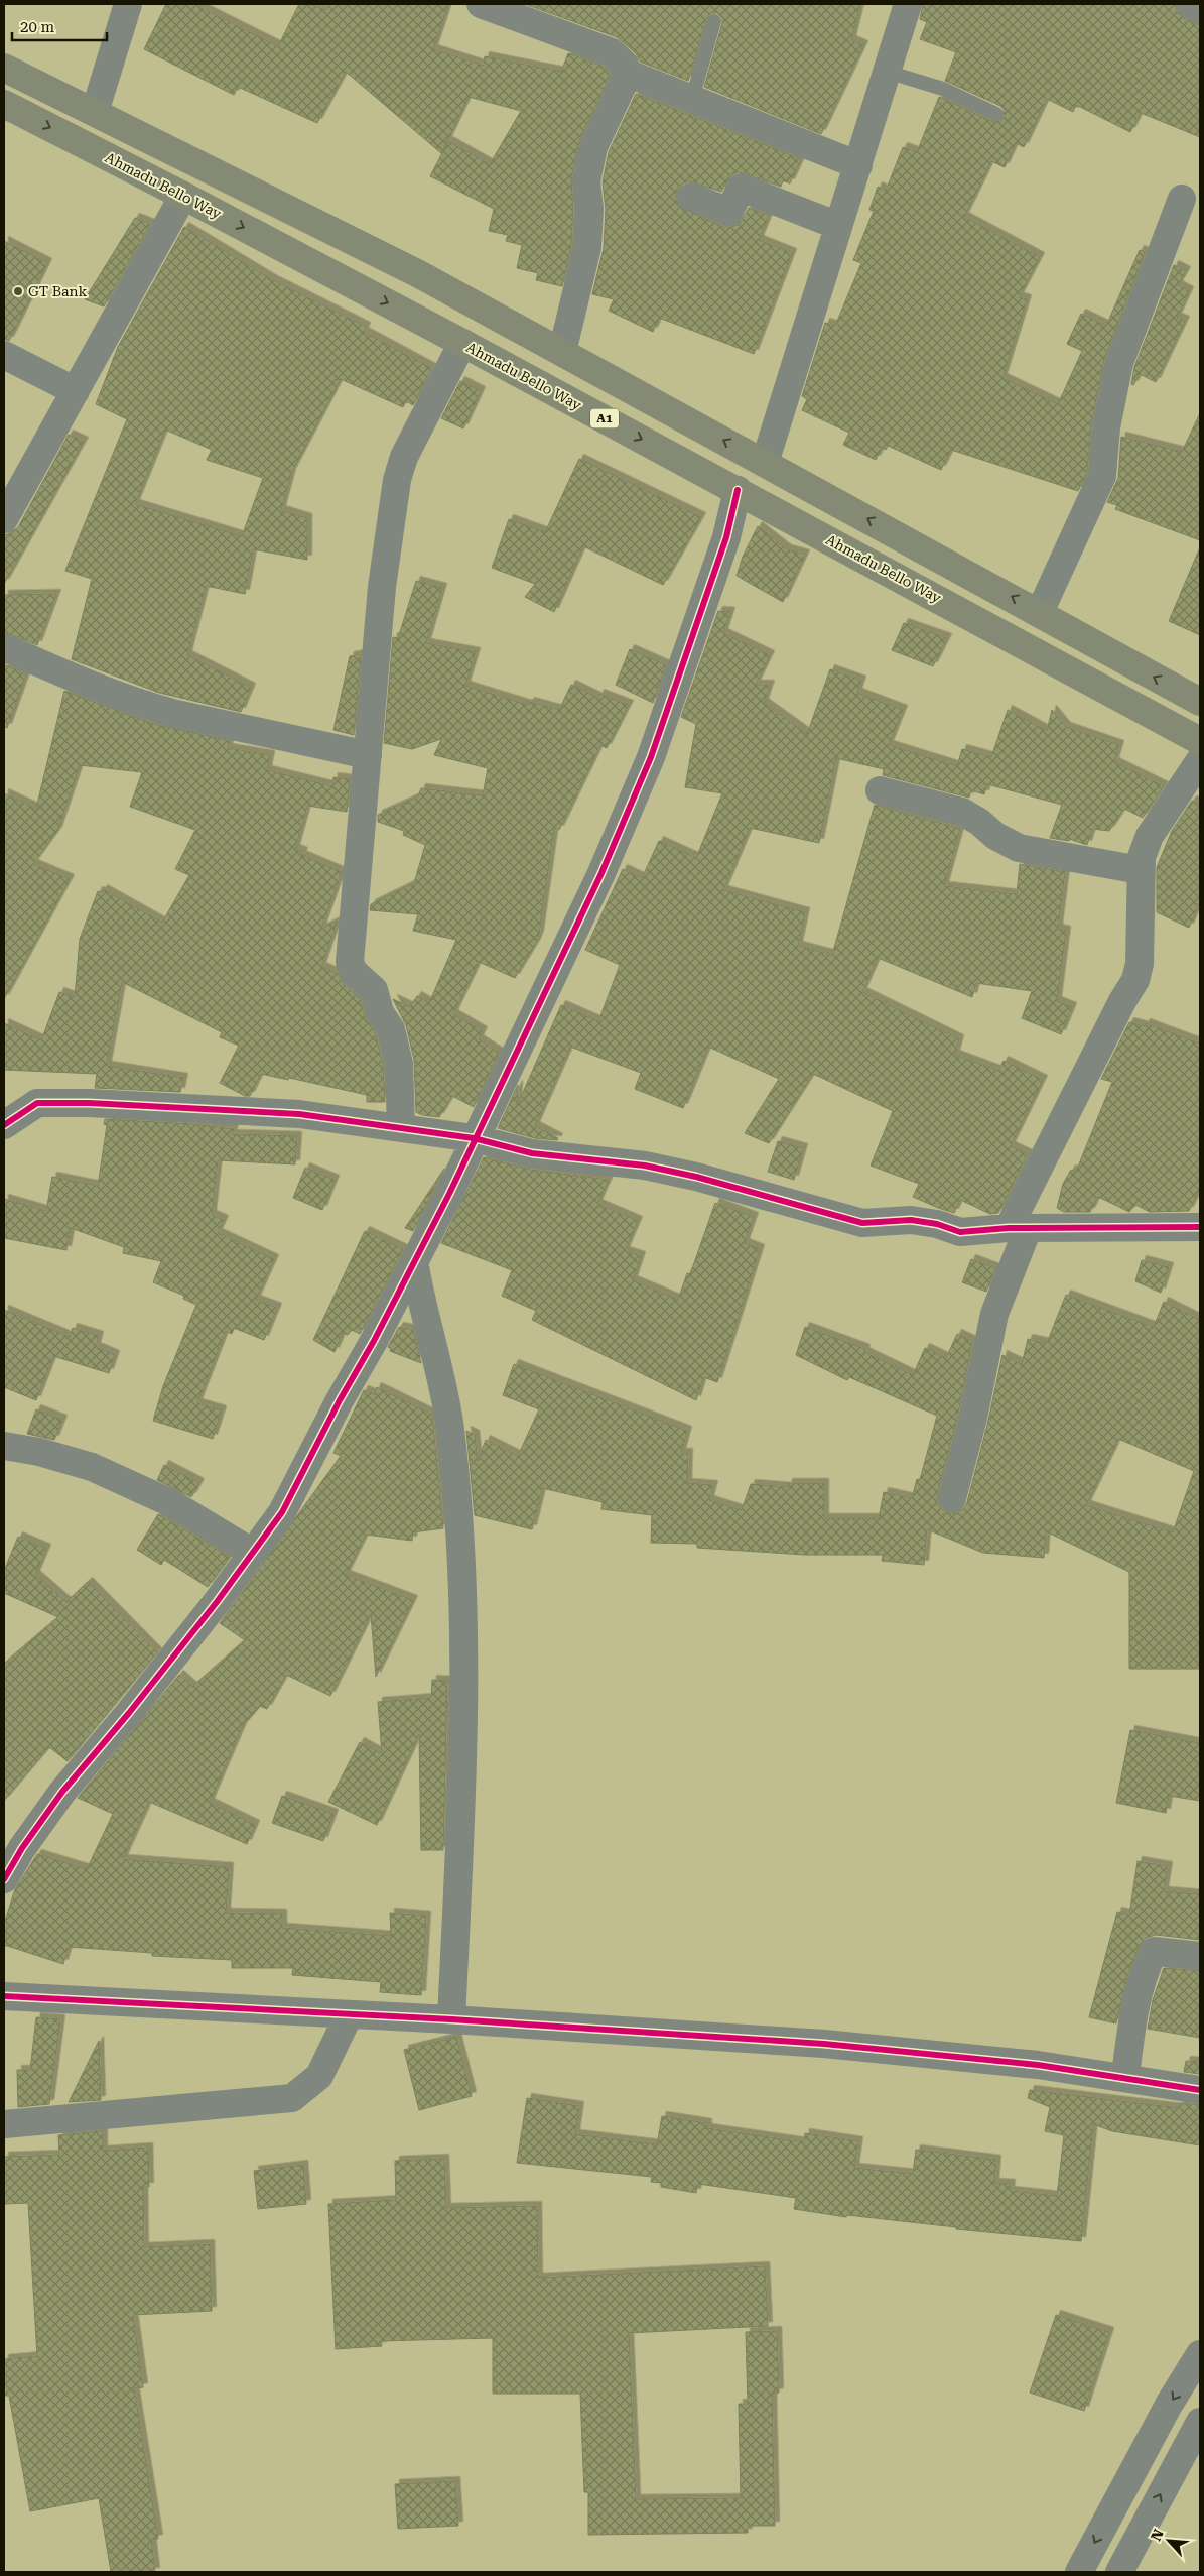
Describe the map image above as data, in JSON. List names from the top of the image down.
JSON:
{
  "streets": {
    "highway": ["Ahmadu Bello Way", "A1"]
  },
  "places": ["GT Bank"],
  "scale_bar": "20 m",
  "north": "top left"
}
